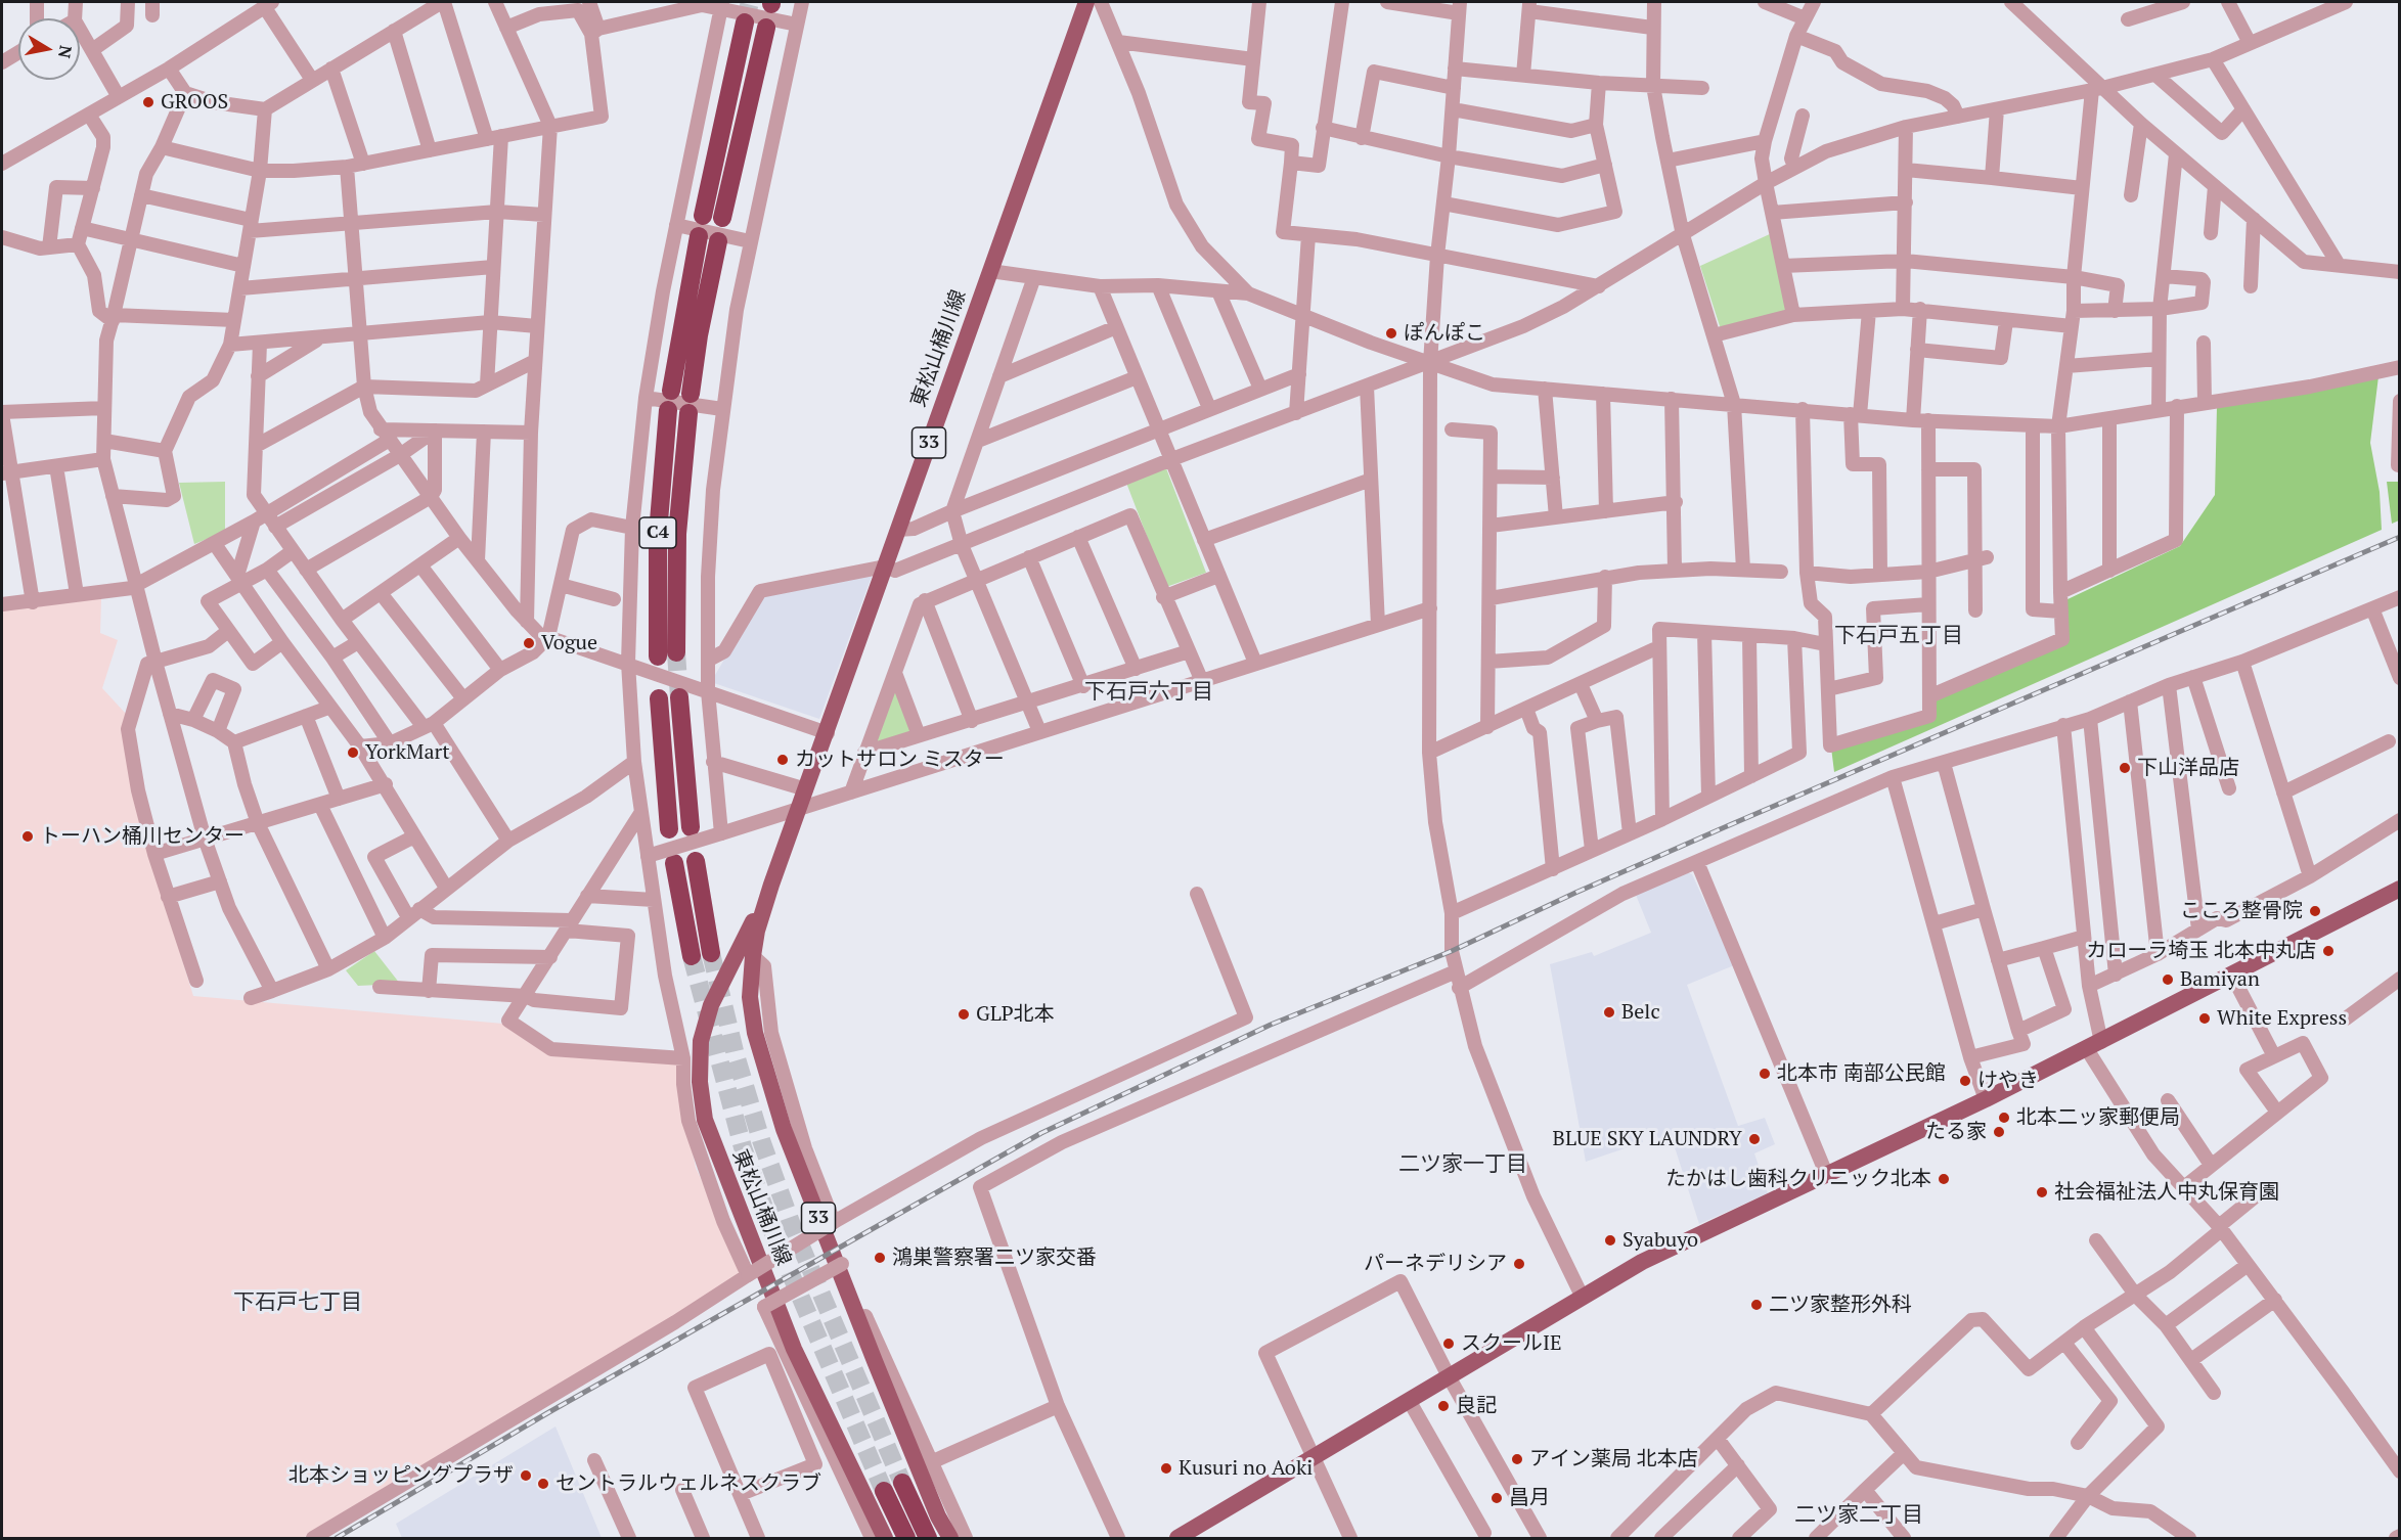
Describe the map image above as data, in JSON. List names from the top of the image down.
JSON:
{
  "streets": {
    "highway": ["C4"],
    "main road": ["東松山桶川線", "33"]
  },
  "crossings": [
    ["東松山桶川線", "33"]
  ],
  "districts": [
    "下石戸五丁目",
    "下石戸六丁目",
    "二ツ家一丁目",
    "下石戸七丁目",
    "二ツ家二丁目"
  ],
  "places": [
    "GROOS",
    "ぽんぽこ",
    "Vogue",
    "YorkMart",
    "カットサロン ミスター",
    "下山洋品店",
    "トーハン桶川センター",
    "こころ整骨院",
    "カローラ埼玉 北本中丸店",
    "Bamiyan",
    "Belc",
    "GLP北本",
    "White Express",
    "北本市 南部公民館",
    "けやき",
    "北本二ッ家郵便局",
    "たる家",
    "BLUE SKY LAUNDRY",
    "たかはし歯科クリニック北本",
    "社会福祉法人中丸保育園",
    "Syabuyo",
    "鴻巣警察署二ツ家交番",
    "パーネデリシア",
    "二ツ家整形外科",
    "スクールIE",
    "良記",
    "アイン薬局 北本店",
    "Kusuri no Aoki",
    "北本ショッピングプラザ",
    "セントラルウェルネスクラブ",
    "昌月"
  ],
  "north": "right"
}
